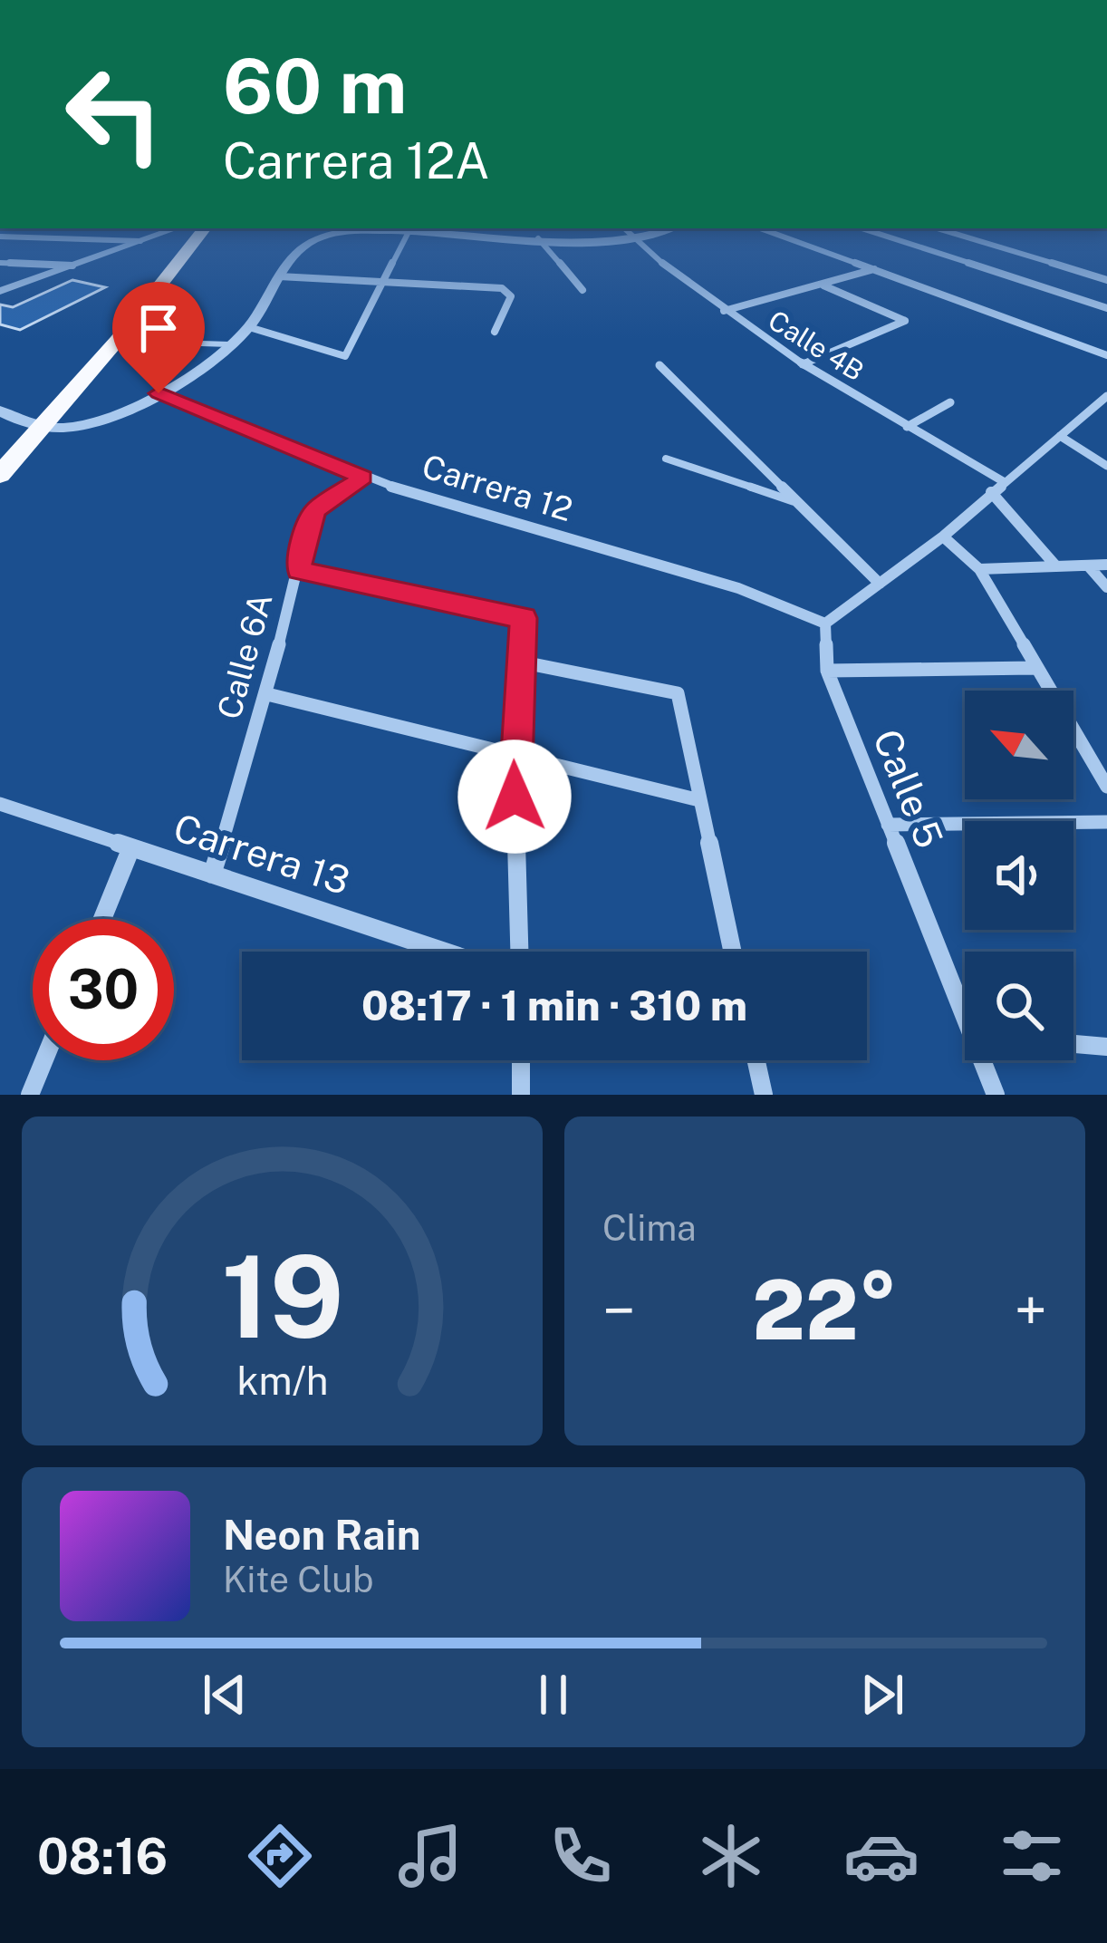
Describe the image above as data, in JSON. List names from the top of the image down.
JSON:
{
  "streets": {
    "street": [
      "Calle 4B",
      "Carrera 12",
      "Calle 6A",
      "Calle 5",
      "Carrera 13"
    ]
  },
  "crossings": [
    ["Carrera 12", "Calle 6A"],
    ["Carrera 12", "Calle 5"],
    ["Calle 6A", "Carrera 13"]
  ],
  "north": "top left",
  "page": {
    "turn": ["60 m", "Carrera 12A"],
    "limit": "30",
    "trip": "08:17 · 1 min · 310 m",
    "tile": "Clima",
    "heat": ["−", "22°", "+"],
    "song": ["Neon Rain", "Kite Club"],
    "tabs": "08:16",
    "gauge": ["19", "km/h"]
  }
}
